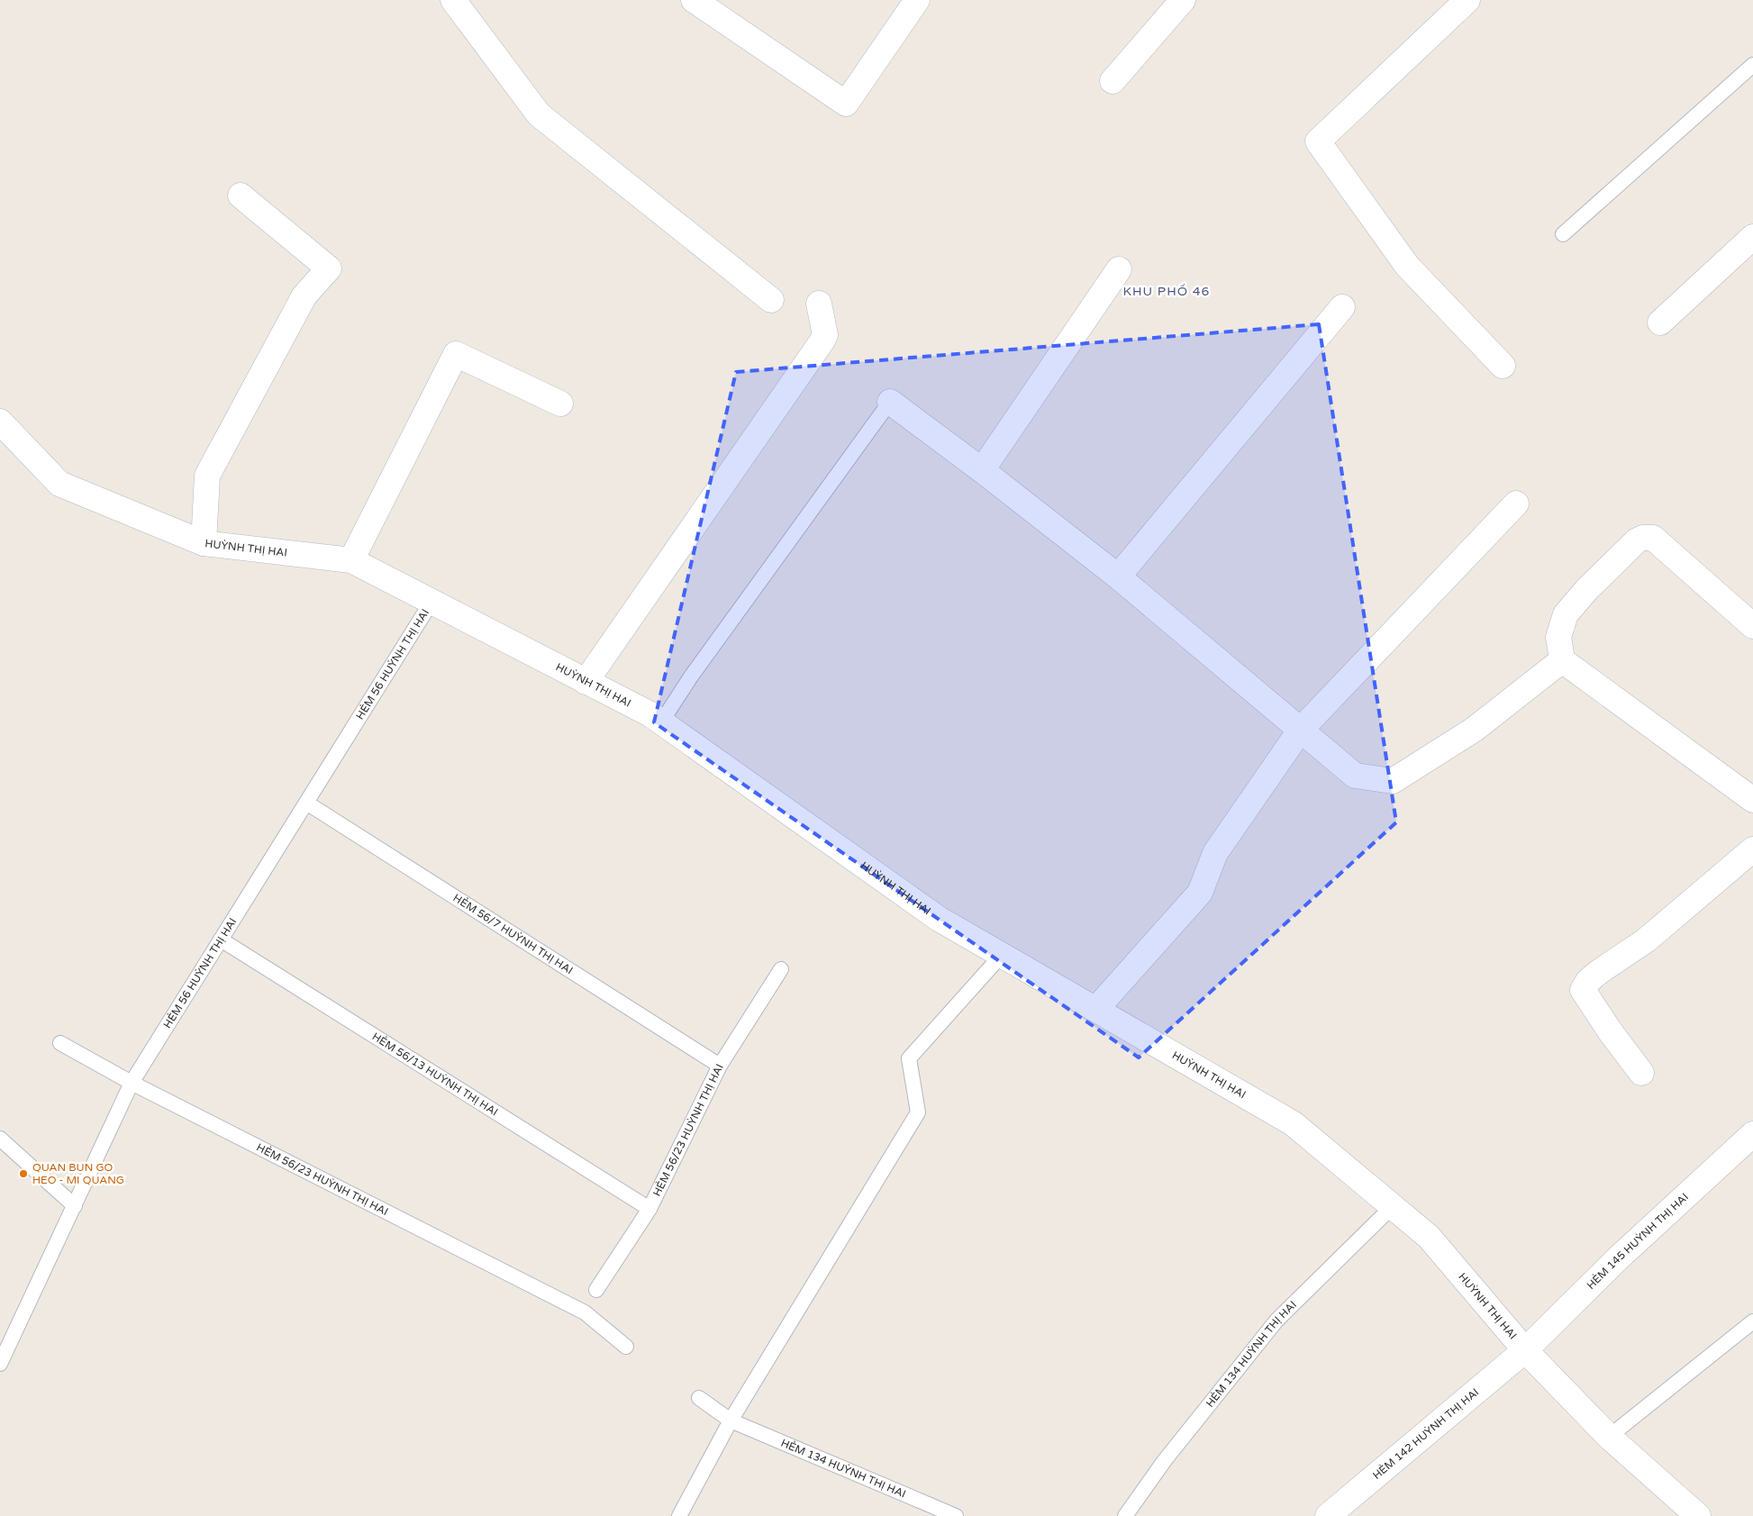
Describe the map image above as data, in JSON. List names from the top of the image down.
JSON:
{
  "streets": {
    "street": ["HUỲNH THỊ HAI", "HẺM 145 HUỲNH THỊ HAI", "HẺM 142 HUỲNH THỊ HAI"],
    "lane": [
      "HẺM 56 HUỲNH THỊ HAI",
      "HẺM 56/7 HUỲNH THỊ HAI",
      "HẺM 56/13 HUỲNH THỊ HAI",
      "HẺM 56/23 HUỲNH THỊ HAI",
      "HẺM 134 HUỲNH THỊ HAI"
    ]
  },
  "crossings": [
    ["HUỲNH THỊ HAI", "HẺM 56 HUỲNH THỊ HAI"],
    ["HUỲNH THỊ HAI", "HẺM 145 HUỲNH THỊ HAI"],
    ["HUỲNH THỊ HAI", "HẺM 134 HUỲNH THỊ HAI"],
    ["HUỲNH THỊ HAI", "HẺM 142 HUỲNH THỊ HAI"],
    ["HẺM 56 HUỲNH THỊ HAI", "HẺM 56/7 HUỲNH THỊ HAI"],
    ["HẺM 56 HUỲNH THỊ HAI", "HẺM 56/13 HUỲNH THỊ HAI"],
    ["HẺM 56 HUỲNH THỊ HAI", "HẺM 56/23 HUỲNH THỊ HAI"],
    ["HẺM 56/7 HUỲNH THỊ HAI", "HẺM 56/23 HUỲNH THỊ HAI"],
    ["HẺM 56/13 HUỲNH THỊ HAI", "HẺM 56/23 HUỲNH THỊ HAI"],
    ["HẺM 145 HUỲNH THỊ HAI", "HẺM 142 HUỲNH THỊ HAI"]
  ],
  "districts": ["KHU PHỐ 46"],
  "places": ["QUAN BUN GO HEO - MI QUANG"]
}
